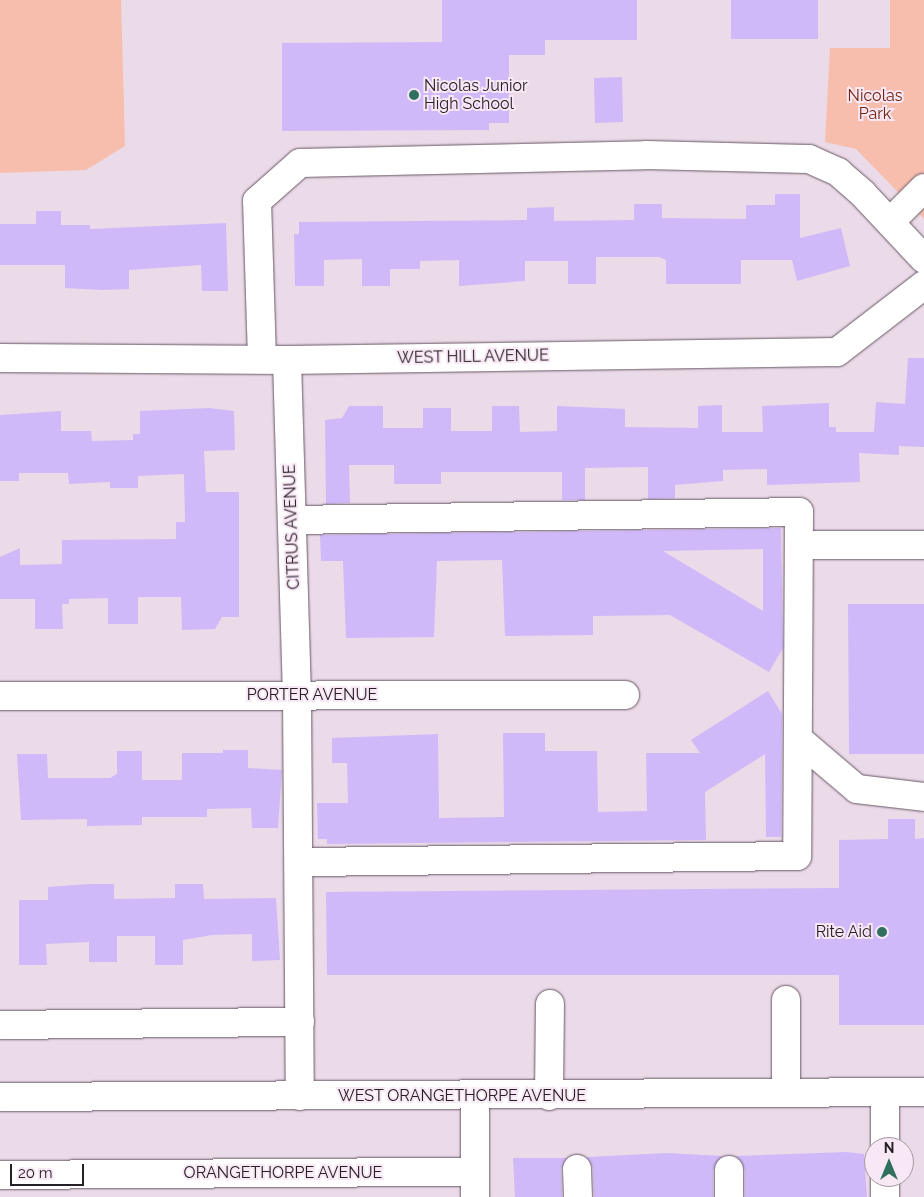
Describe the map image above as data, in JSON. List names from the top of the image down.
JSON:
{
  "streets": {
    "street": [
      "WEST HILL AVENUE",
      "CITRUS AVENUE",
      "PORTER AVENUE",
      "WEST ORANGETHORPE AVENUE",
      "ORANGETHORPE AVENUE"
    ]
  },
  "crossings": [
    ["WEST HILL AVENUE", "CITRUS AVENUE"],
    ["CITRUS AVENUE", "PORTER AVENUE"],
    ["CITRUS AVENUE", "WEST ORANGETHORPE AVENUE"]
  ],
  "parks": ["Nicolas Park"],
  "places": ["Nicolas Junior High School", "Rite Aid"],
  "scale_bar": "20 m",
  "north": "top"
}
